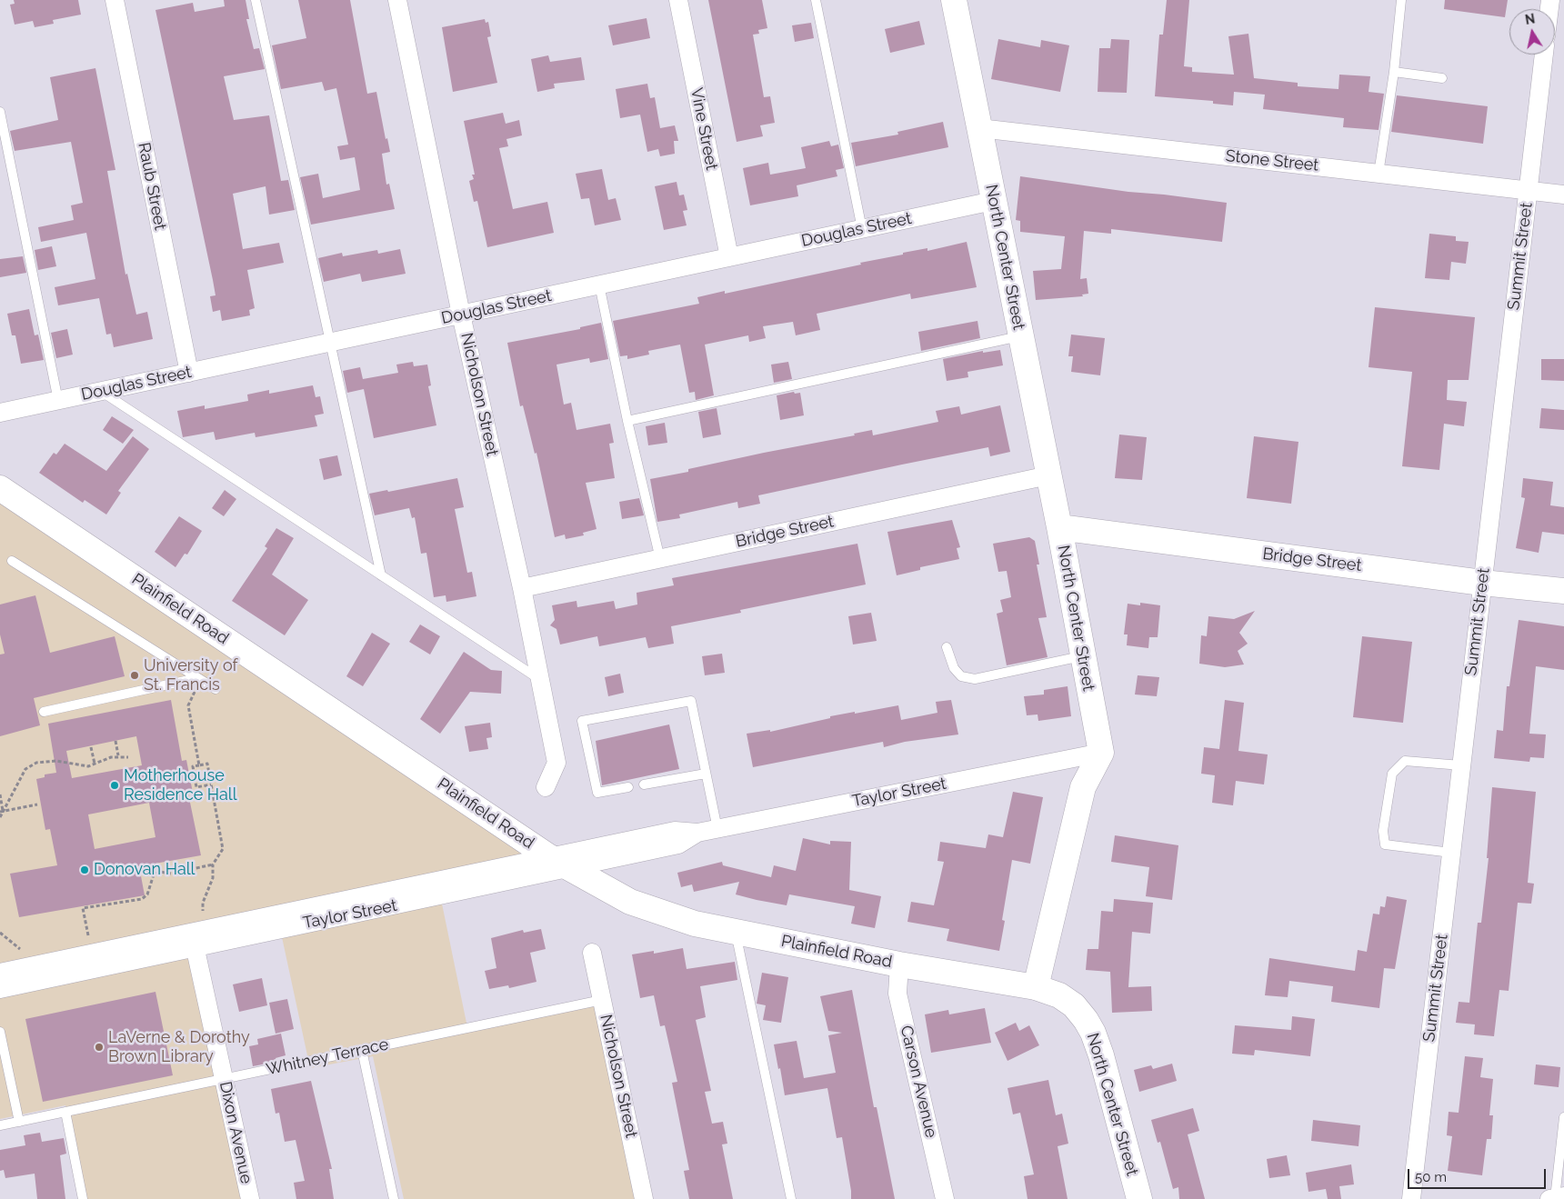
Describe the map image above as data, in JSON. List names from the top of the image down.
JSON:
{
  "streets": {
    "street": [
      "Vine Street",
      "Stone Street",
      "Raub Street",
      "Douglas Street",
      "Summit Street",
      "North Center Street",
      "Nicholson Street",
      "Bridge Street",
      "Plainfield Road",
      "Taylor Street",
      "Carson Avenue",
      "Dixon Avenue"
    ],
    "lane": ["Whitney Terrace"]
  },
  "crossings": [
    ["Vine Street", "Douglas Street"],
    ["Stone Street", "Summit Street"],
    ["Stone Street", "North Center Street"],
    ["Raub Street", "Douglas Street"],
    ["Douglas Street", "North Center Street"],
    ["Douglas Street", "Nicholson Street"],
    ["Summit Street", "Bridge Street"],
    ["North Center Street", "Bridge Street"],
    ["North Center Street", "Plainfield Road"],
    ["North Center Street", "Taylor Street"],
    ["Nicholson Street", "Bridge Street"],
    ["Nicholson Street", "Whitney Terrace"],
    ["Plainfield Road", "Taylor Street"],
    ["Plainfield Road", "Carson Avenue"],
    ["Taylor Street", "Dixon Avenue"],
    ["Whitney Terrace", "Dixon Avenue"]
  ],
  "places": [
    "University of St. Francis",
    "Motherhouse Residence Hall",
    "Donovan Hall",
    "LaVerne & Dorothy Brown Library"
  ],
  "scale_bar": "50 m",
  "north": "top"
}
